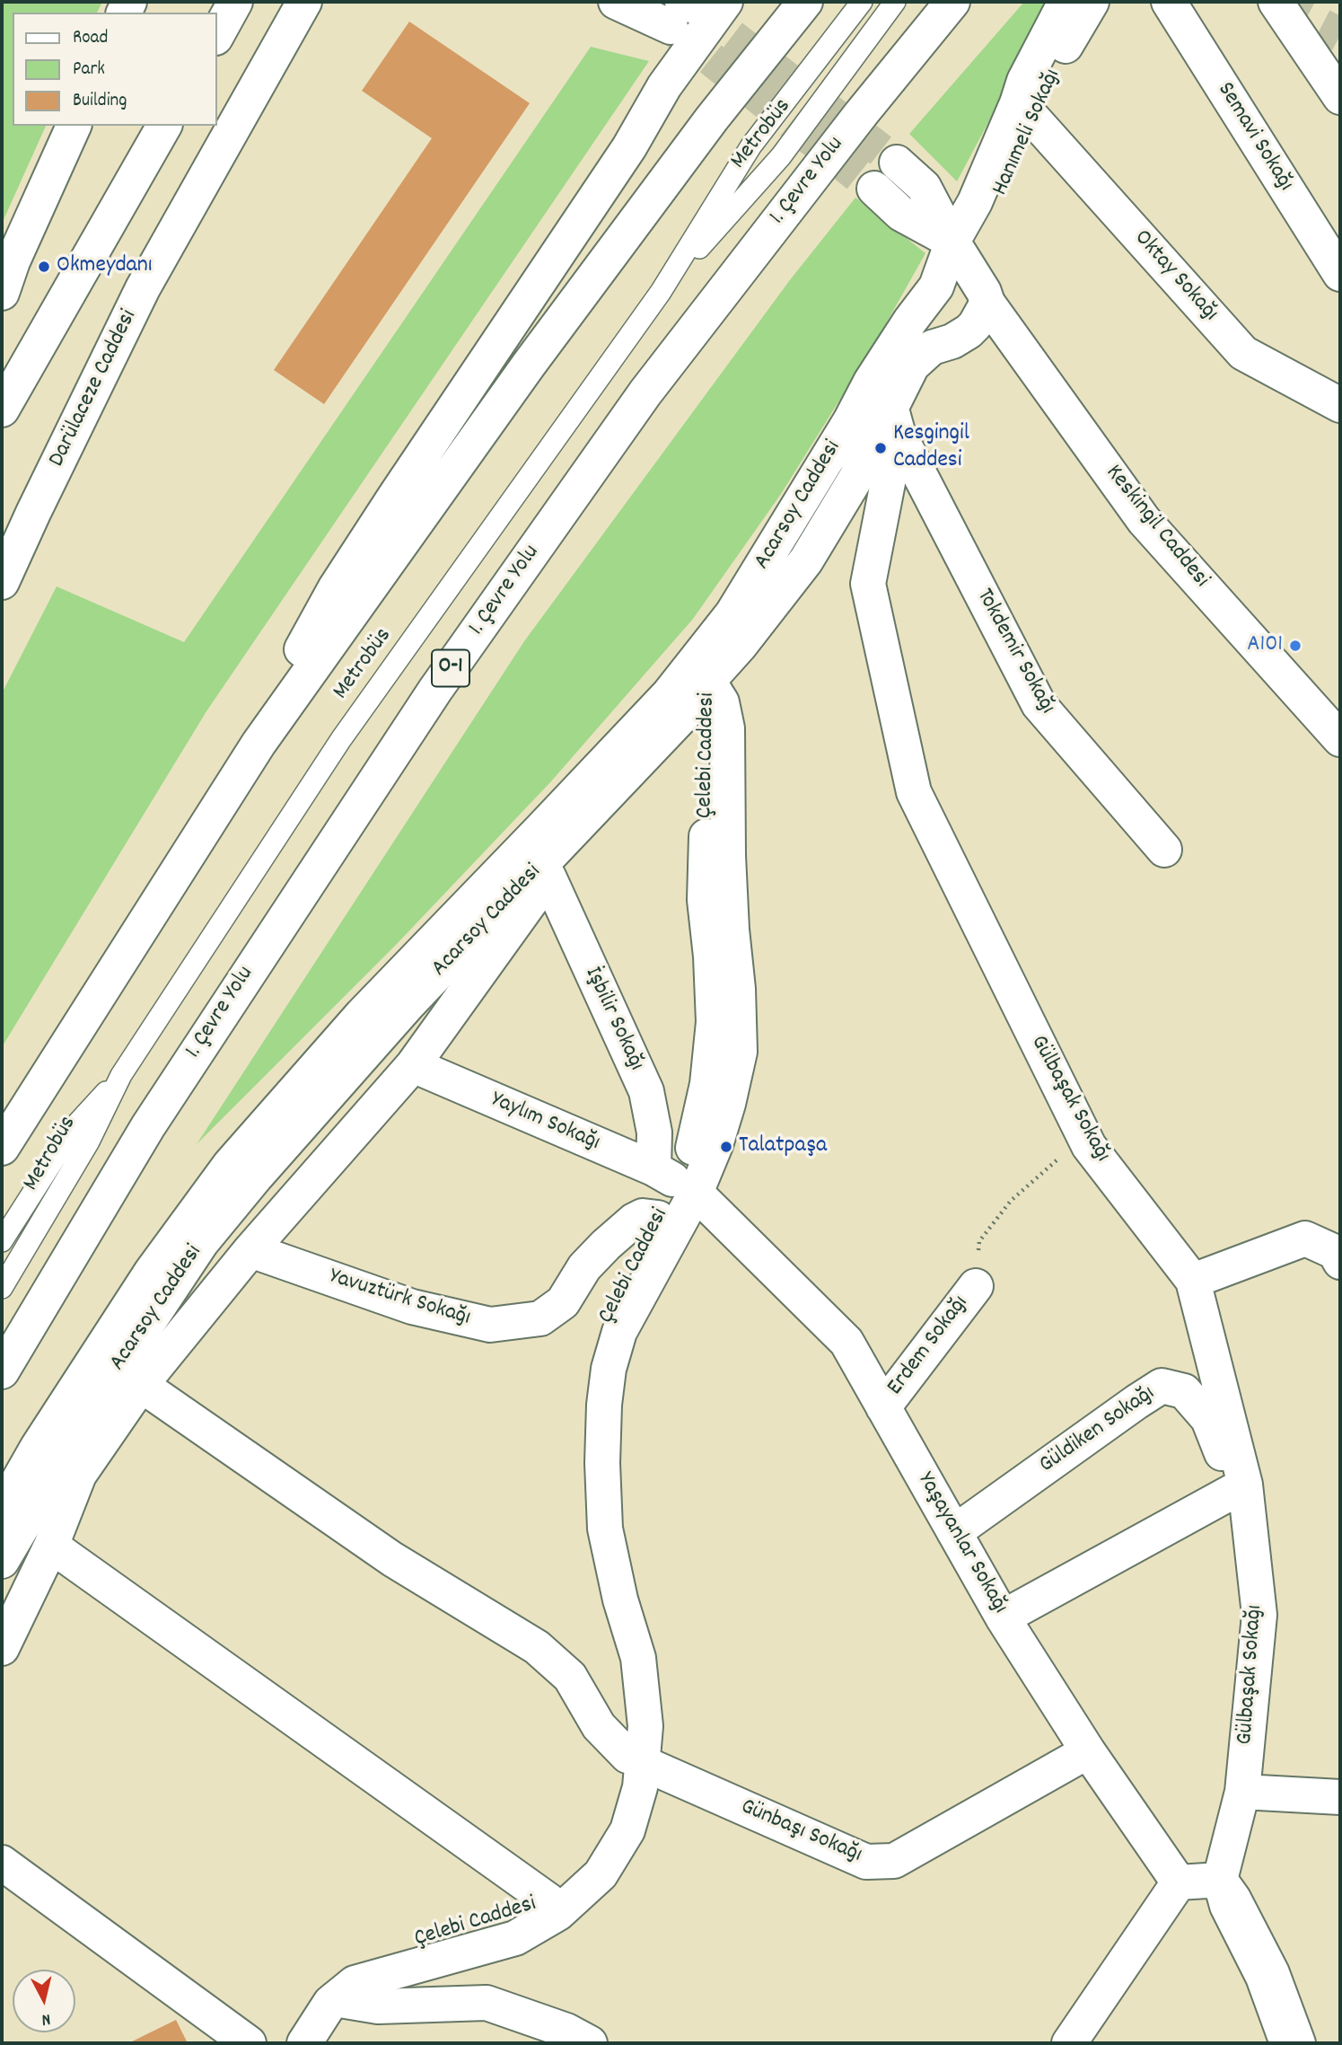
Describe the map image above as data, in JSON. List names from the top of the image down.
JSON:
{
  "streets": {
    "main road": [
      "Hanımeli Sokağı",
      "Semavi Sokağı",
      "1. Çevre Yolu",
      "Oktay Sokağı",
      "Darülaceze Caddesi",
      "Acarsoy Caddesi",
      "Keskingil Caddesi",
      "Tokdemir Sokağı",
      "O-1",
      "Çelebi Caddesi",
      "İşbilir Sokağı",
      "Gülbaşak Sokağı",
      "Yaylım Sokağı",
      "Yavuztürk Sokağı",
      "Erdem Sokağı",
      "Güldiken Sokağı",
      "Yaşayanlar Sokağı",
      "Günbaşı Sokağı"
    ],
    "lane": ["Metrobüs"]
  },
  "crossings": [
    ["Hanımeli Sokağı", "Oktay Sokağı"],
    ["Hanımeli Sokağı", "Acarsoy Caddesi"],
    ["Hanımeli Sokağı", "Keskingil Caddesi"],
    ["Acarsoy Caddesi", "Keskingil Caddesi"],
    ["Acarsoy Caddesi", "Tokdemir Sokağı"],
    ["Acarsoy Caddesi", "Çelebi Caddesi"],
    ["Acarsoy Caddesi", "Gülbaşak Sokağı"],
    ["Tokdemir Sokağı", "Gülbaşak Sokağı"],
    ["Çelebi Caddesi", "İşbilir Sokağı"],
    ["Çelebi Caddesi", "Yaylım Sokağı"],
    ["Çelebi Caddesi", "Yavuztürk Sokağı"],
    ["Çelebi Caddesi", "Yaşayanlar Sokağı"],
    ["Çelebi Caddesi", "Günbaşı Sokağı"],
    ["İşbilir Sokağı", "Yaylım Sokağı"],
    ["İşbilir Sokağı", "Yaşayanlar Sokağı"],
    ["Gülbaşak Sokağı", "Güldiken Sokağı"],
    ["Yaylım Sokağı", "Yaşayanlar Sokağı"],
    ["Erdem Sokağı", "Yaşayanlar Sokağı"],
    ["Güldiken Sokağı", "Yaşayanlar Sokağı"],
    ["Yaşayanlar Sokağı", "Günbaşı Sokağı"]
  ],
  "places": [
    "Okmeydanı",
    "Kesgingil Caddesi",
    "A101",
    "Talatpaşa"
  ],
  "legend": ["Road", "Park", "Building"],
  "north": "bottom"
}
